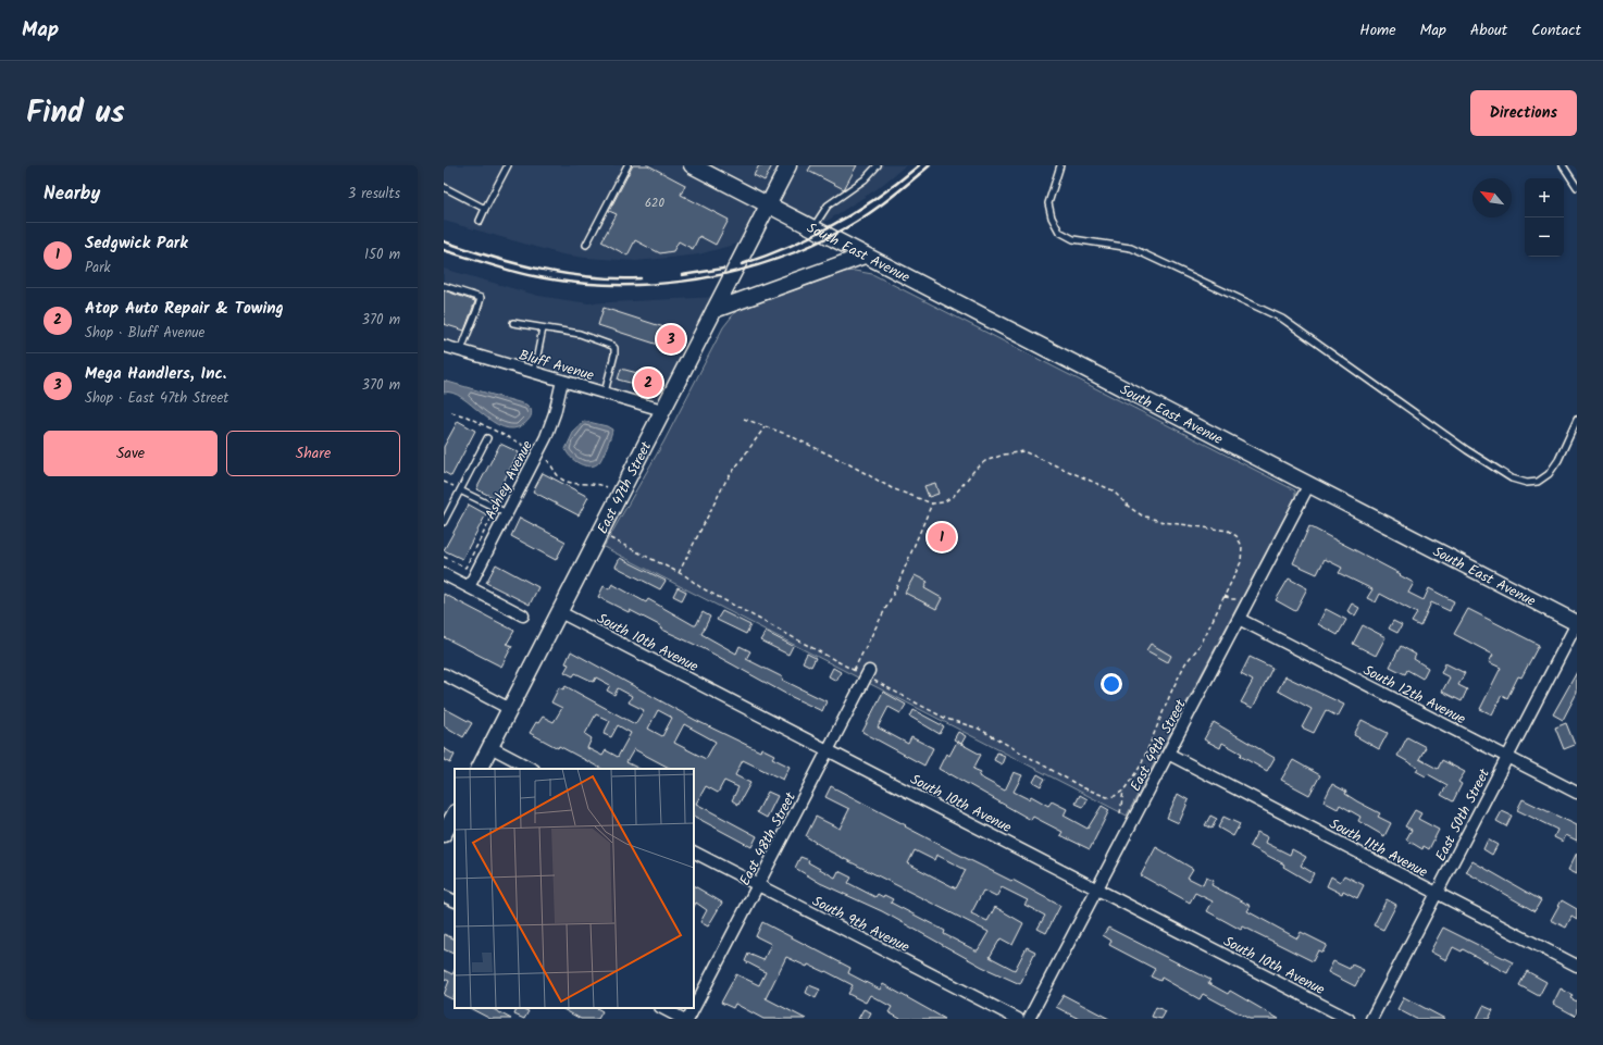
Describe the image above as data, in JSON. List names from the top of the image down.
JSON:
{
  "streets": {
    "main road": ["South East Avenue", "East 47th Street"],
    "street": [
      "Bluff Avenue",
      "Ashley Avenue",
      "South 10th Avenue",
      "South 12th Avenue",
      "East 49th Street",
      "East 50th Street",
      "East 48th Street",
      "South 11th Avenue",
      "South 9th Avenue"
    ]
  },
  "crossings": [
    ["South East Avenue", "East 47th Street"],
    ["South East Avenue", "East 49th Street"],
    ["South East Avenue", "East 50th Street"],
    ["Bluff Avenue", "Ashley Avenue"],
    ["Bluff Avenue", "East 47th Street"],
    ["East 47th Street", "South 10th Avenue"],
    ["South 10th Avenue", "East 49th Street"],
    ["South 10th Avenue", "East 48th Street"],
    ["South 12th Avenue", "East 49th Street"],
    ["South 12th Avenue", "East 50th Street"],
    ["East 49th Street", "South 11th Avenue"],
    ["East 50th Street", "South 11th Avenue"],
    ["East 48th Street", "South 9th Avenue"]
  ],
  "house_numbers": ["620"],
  "north": "top left",
  "page": {
    "header": "Map",
    "nav": [
      "Home",
      "Map",
      "About",
      "Contact"
    ],
    "title": "Find us",
    "buttons": [
      "Directions",
      ["Save", "Share"]
    ],
    "heading": ["Nearby", "3 results"],
    "map_buttons": ["+", "−"],
    "list": [
      {
        "mark": "1",
        "name": "Sedgwick Park",
        "note": "Park",
        "value": "150 m"
      },
      {
        "mark": "2",
        "name": "Atop Auto Repair & Towing",
        "note": "Shop · Bluff Avenue",
        "value": "370 m"
      },
      {
        "mark": "3",
        "name": "Mega Handlers, Inc.",
        "note": "Shop · East 47th Street",
        "value": "370 m"
      }
    ],
    "pins": ["3", "2", "1"]
  }
}
